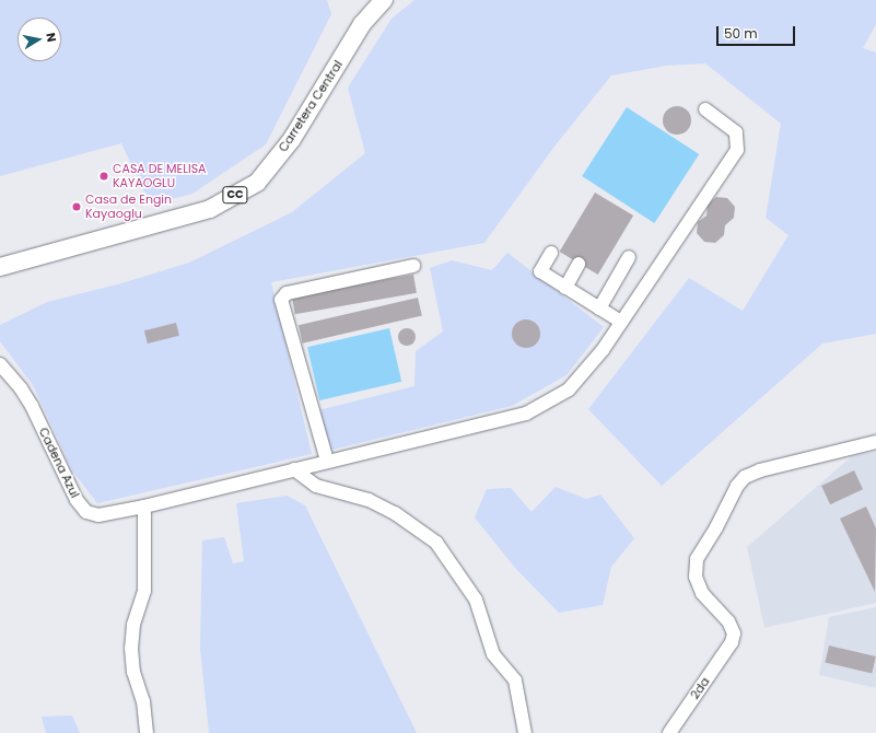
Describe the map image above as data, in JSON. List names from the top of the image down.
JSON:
{
  "streets": {
    "main road": ["Carretera Central", "CC"],
    "street": ["Cadena Azul", "2da"]
  },
  "places": ["CASA DE MELISA KAYAOGLU", "Casa de Engin Kayaoglu"],
  "scale_bar": "50 m",
  "north": "right"
}
